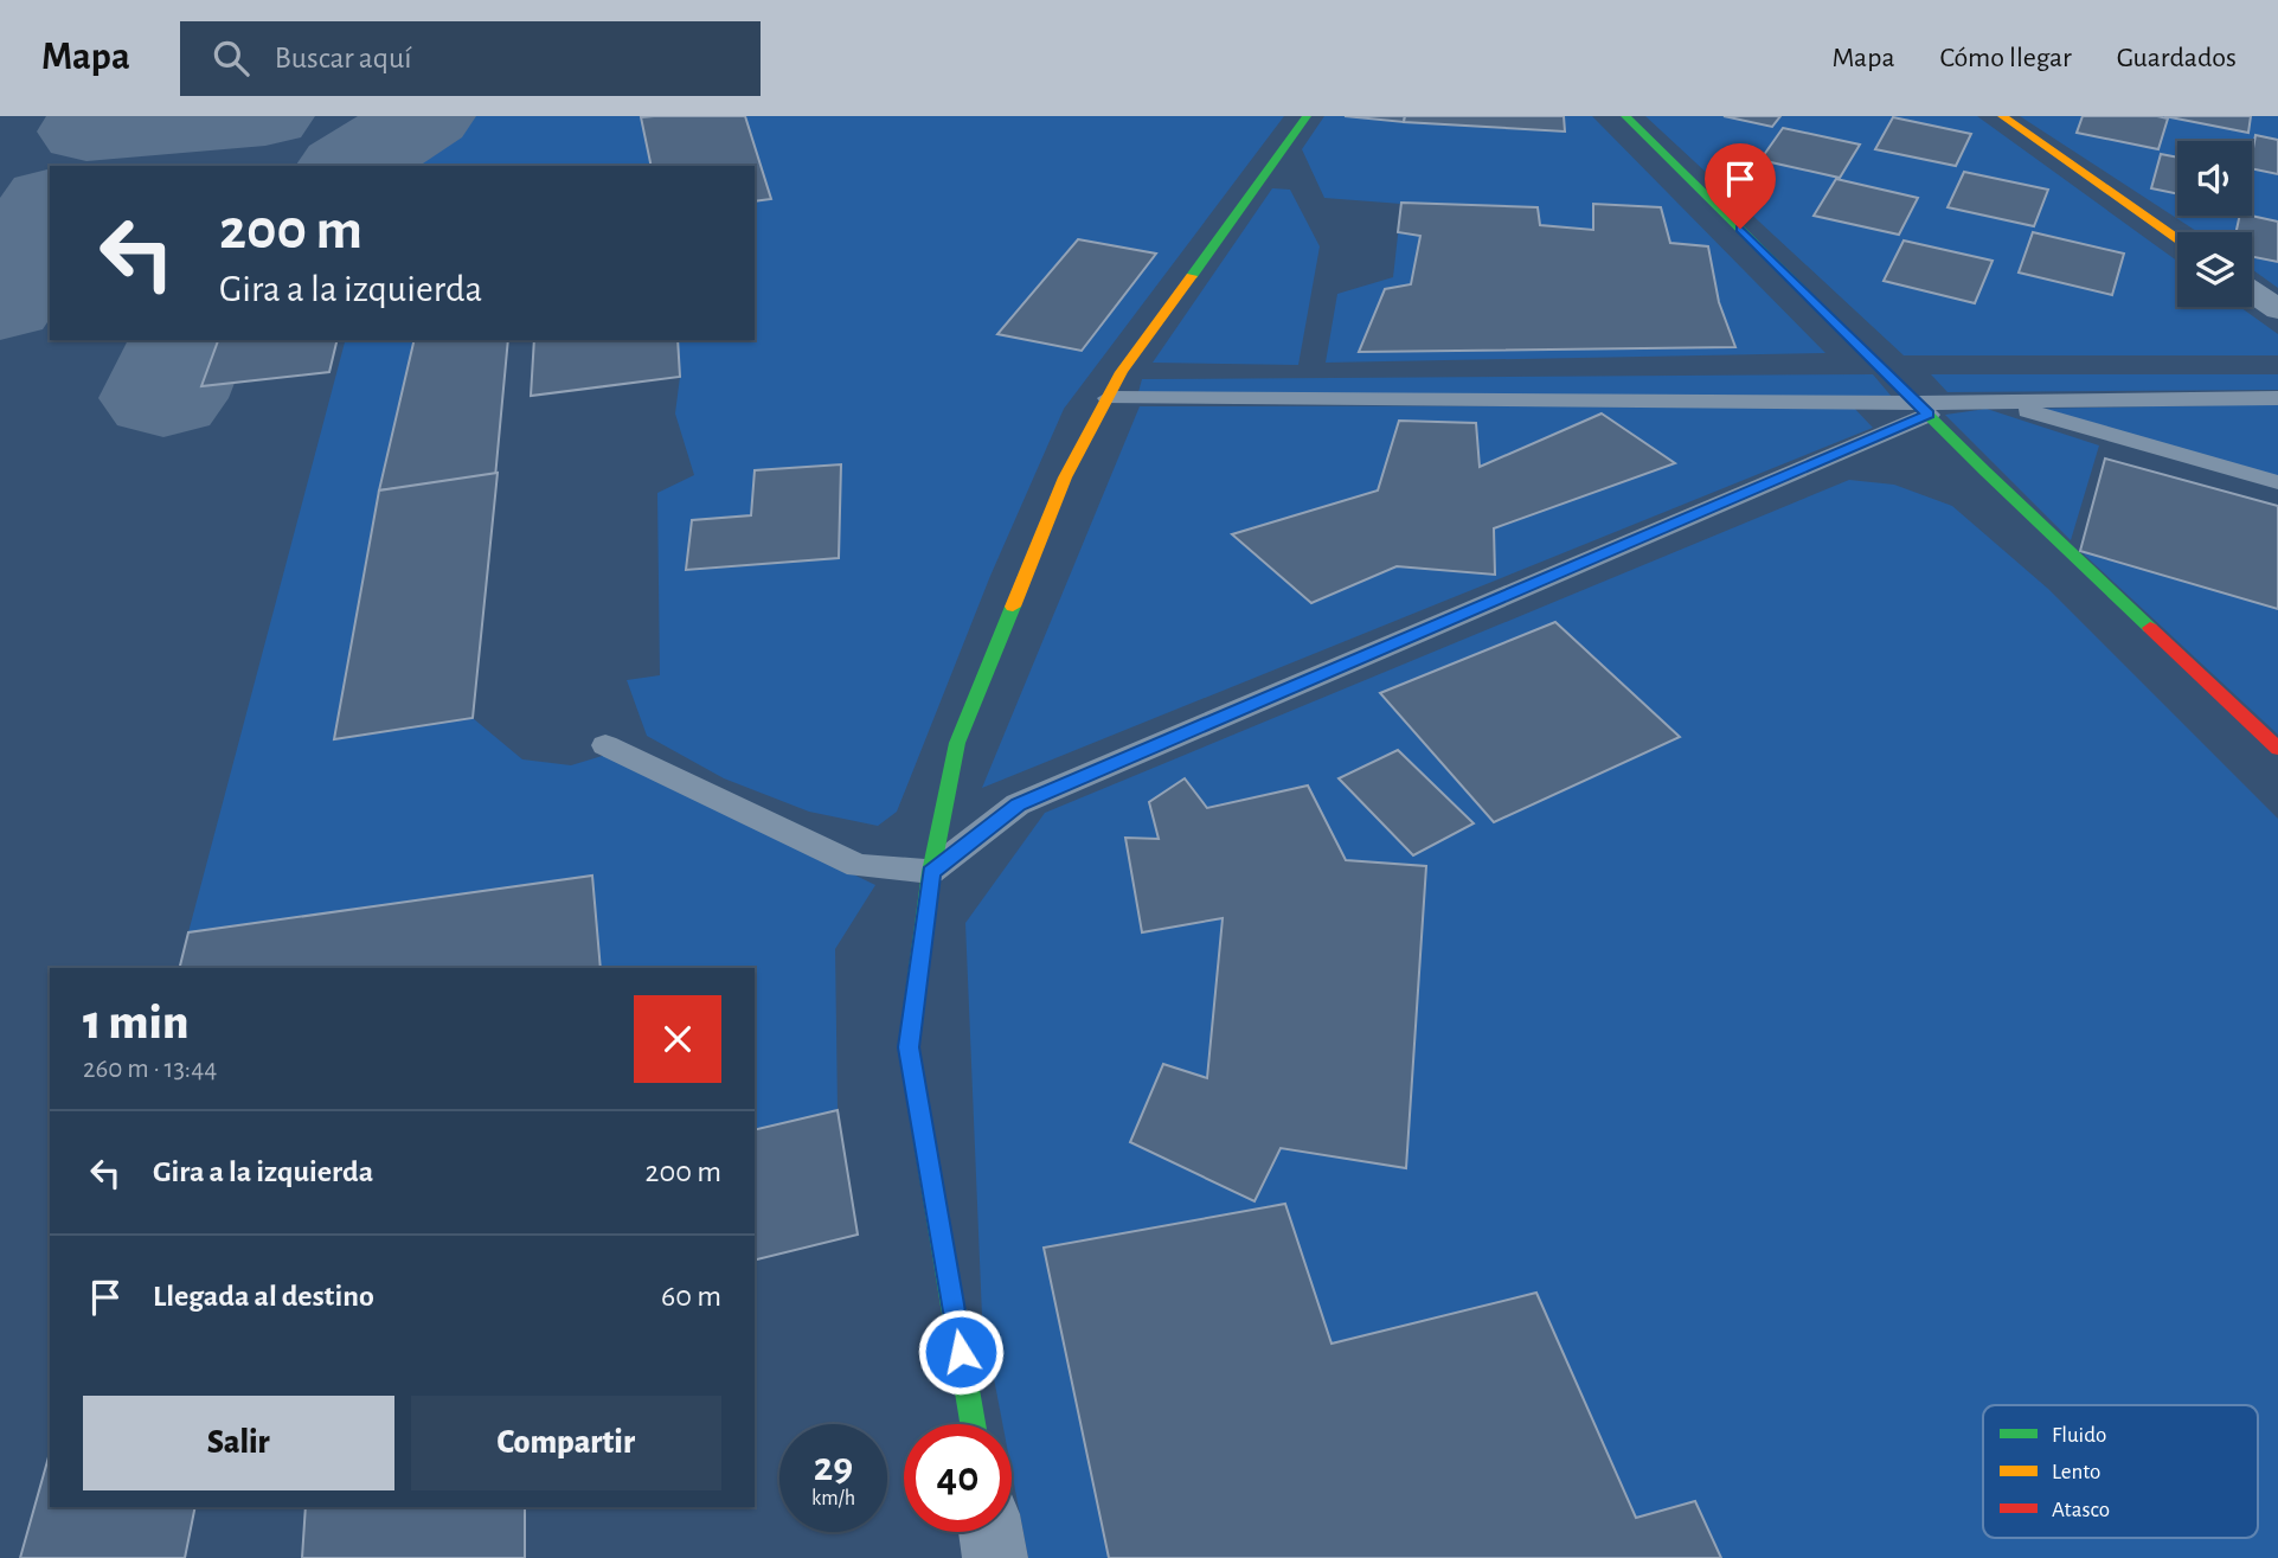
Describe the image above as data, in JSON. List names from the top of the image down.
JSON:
{
  "legend": ["Fluido", "Lento", "Atasco"],
  "page": {
    "header": "Mapa",
    "search": "Buscar aquí",
    "nav": ["Mapa", "Cómo llegar", "Guardados"],
    "turn": ["200 m", "Gira a la izquierda"],
    "heading": ["1 min", "260 m · 13:44"],
    "list": [
      {
        "name": "Gira a la izquierda",
        "value": "200 m"
      },
      {
        "name": "Llegada al destino",
        "value": "60 m"
      }
    ],
    "buttons": ["Salir", "Compartir"],
    "speed": "29 km/h",
    "limit": "40"
  }
}
